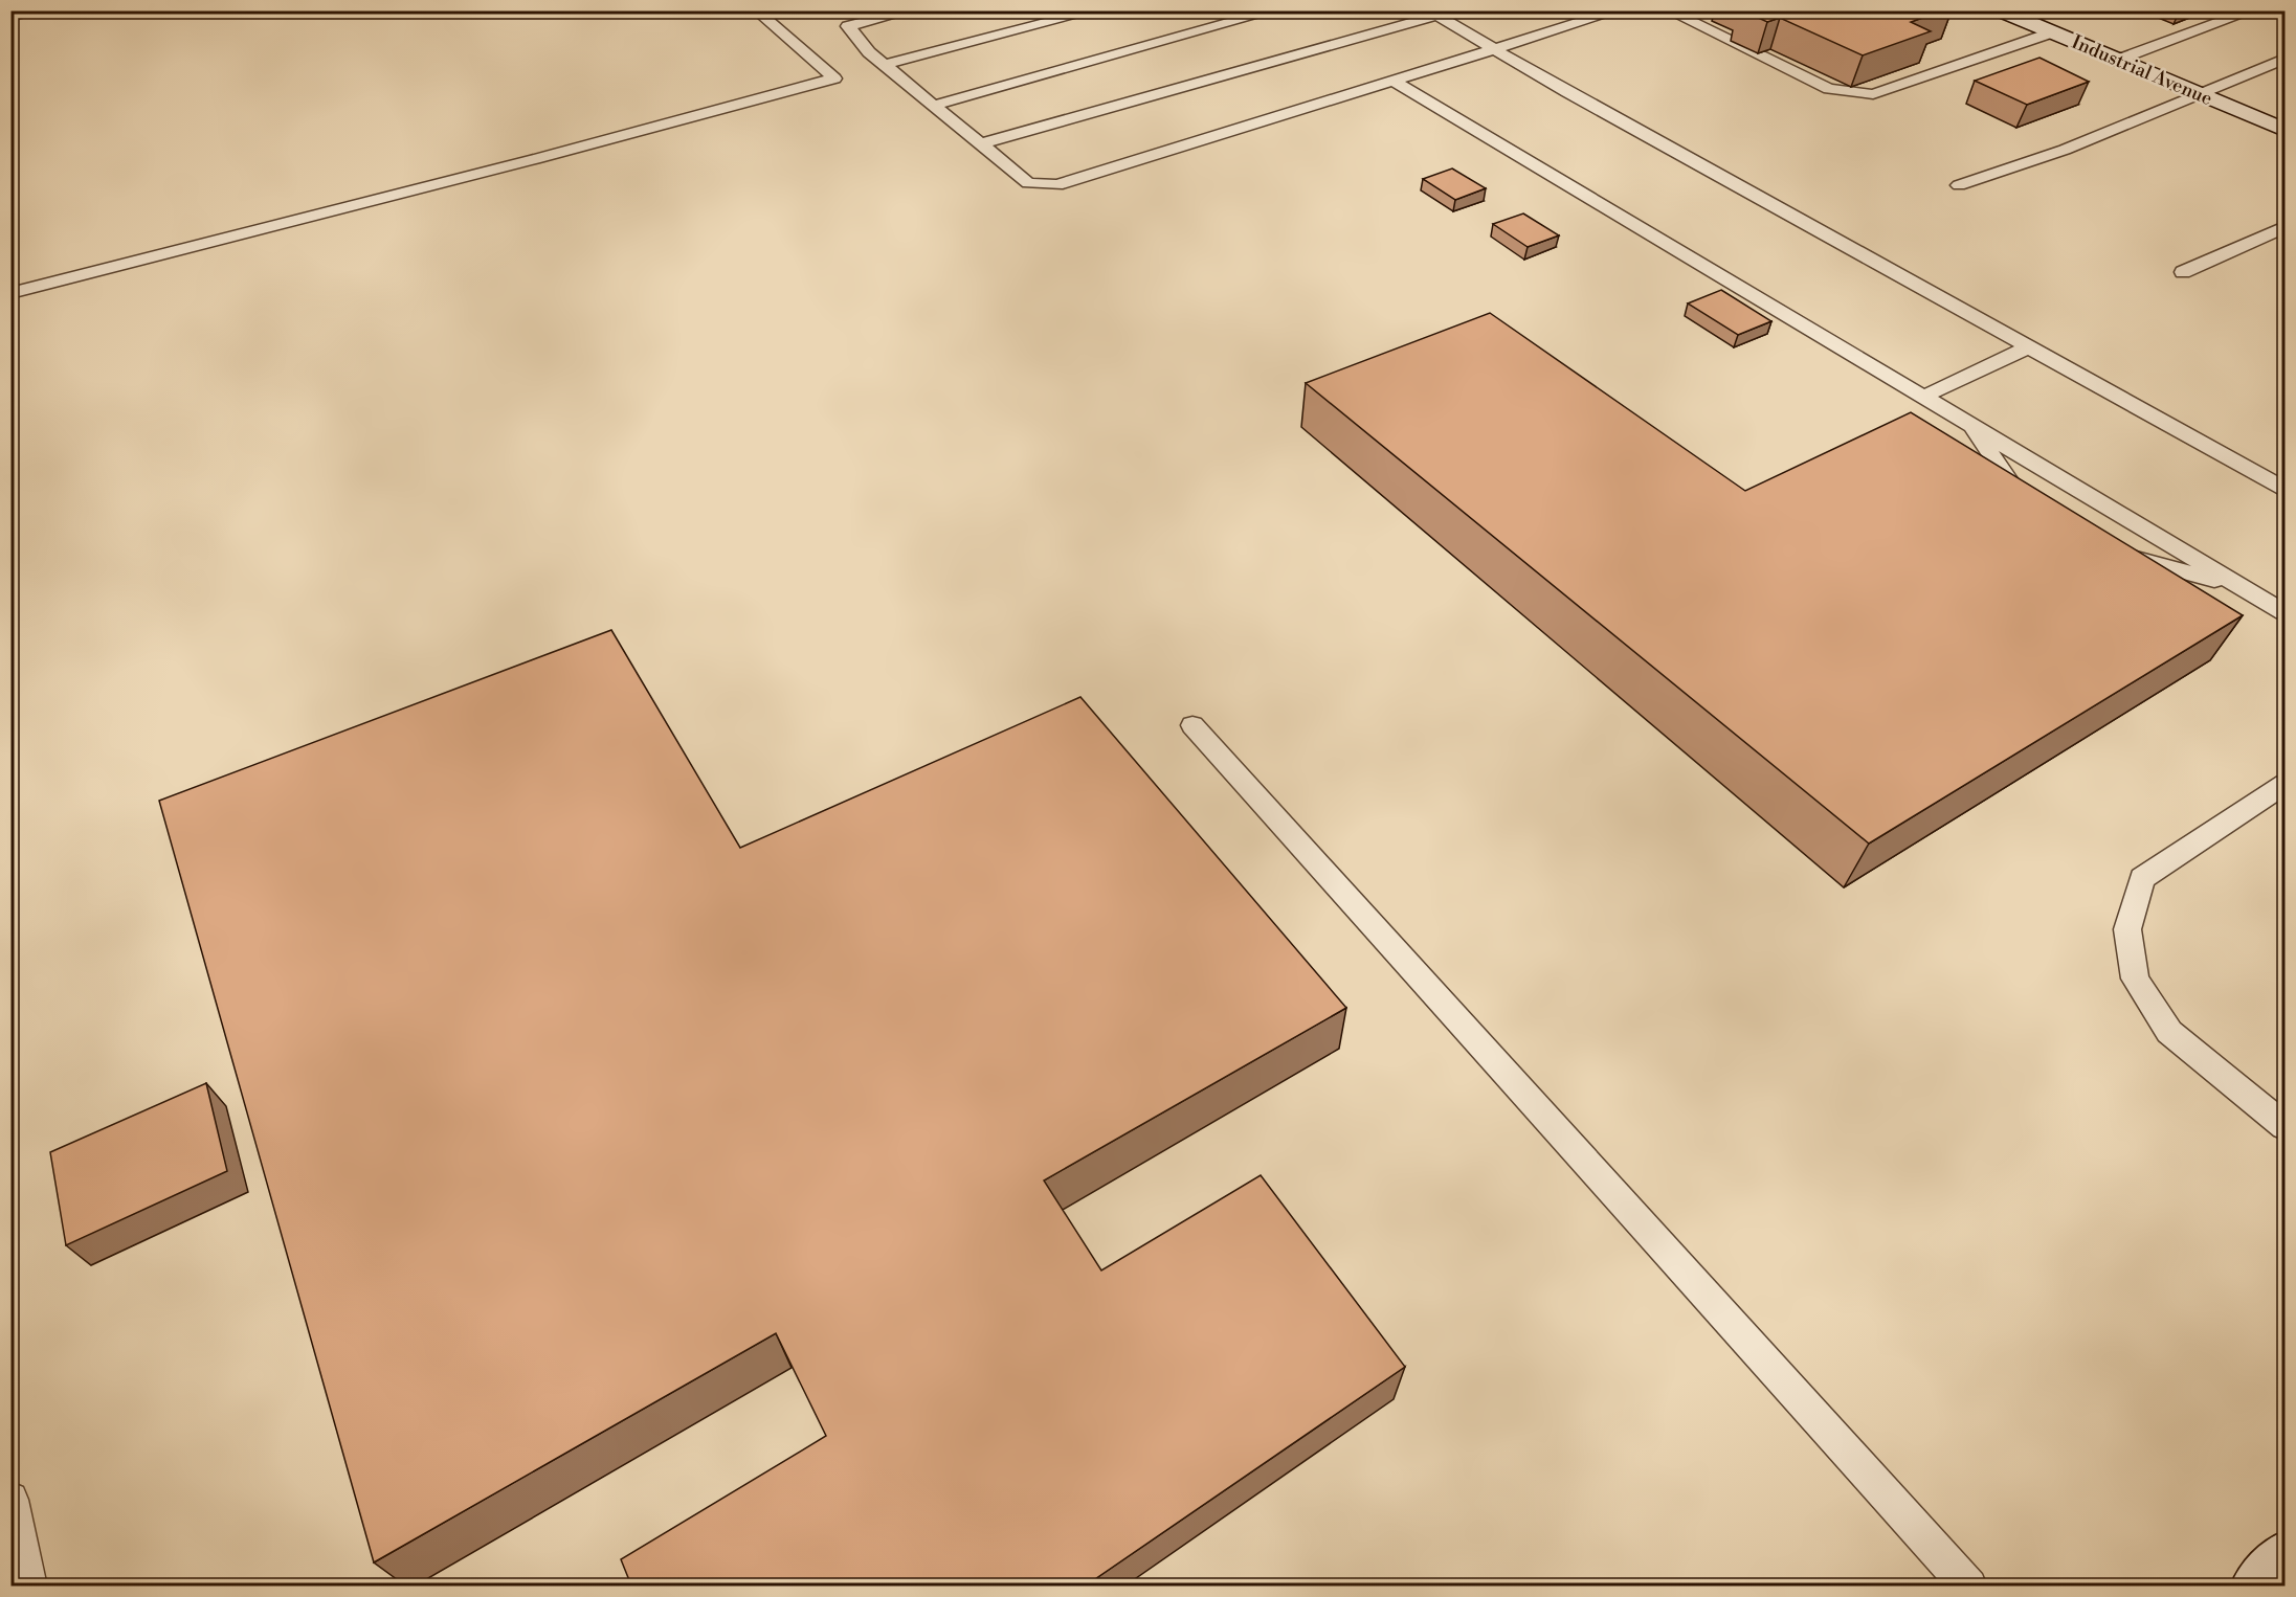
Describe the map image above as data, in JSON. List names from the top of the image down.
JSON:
{
  "streets": {
    "main road": ["Industrial Avenue"]
  }
}
